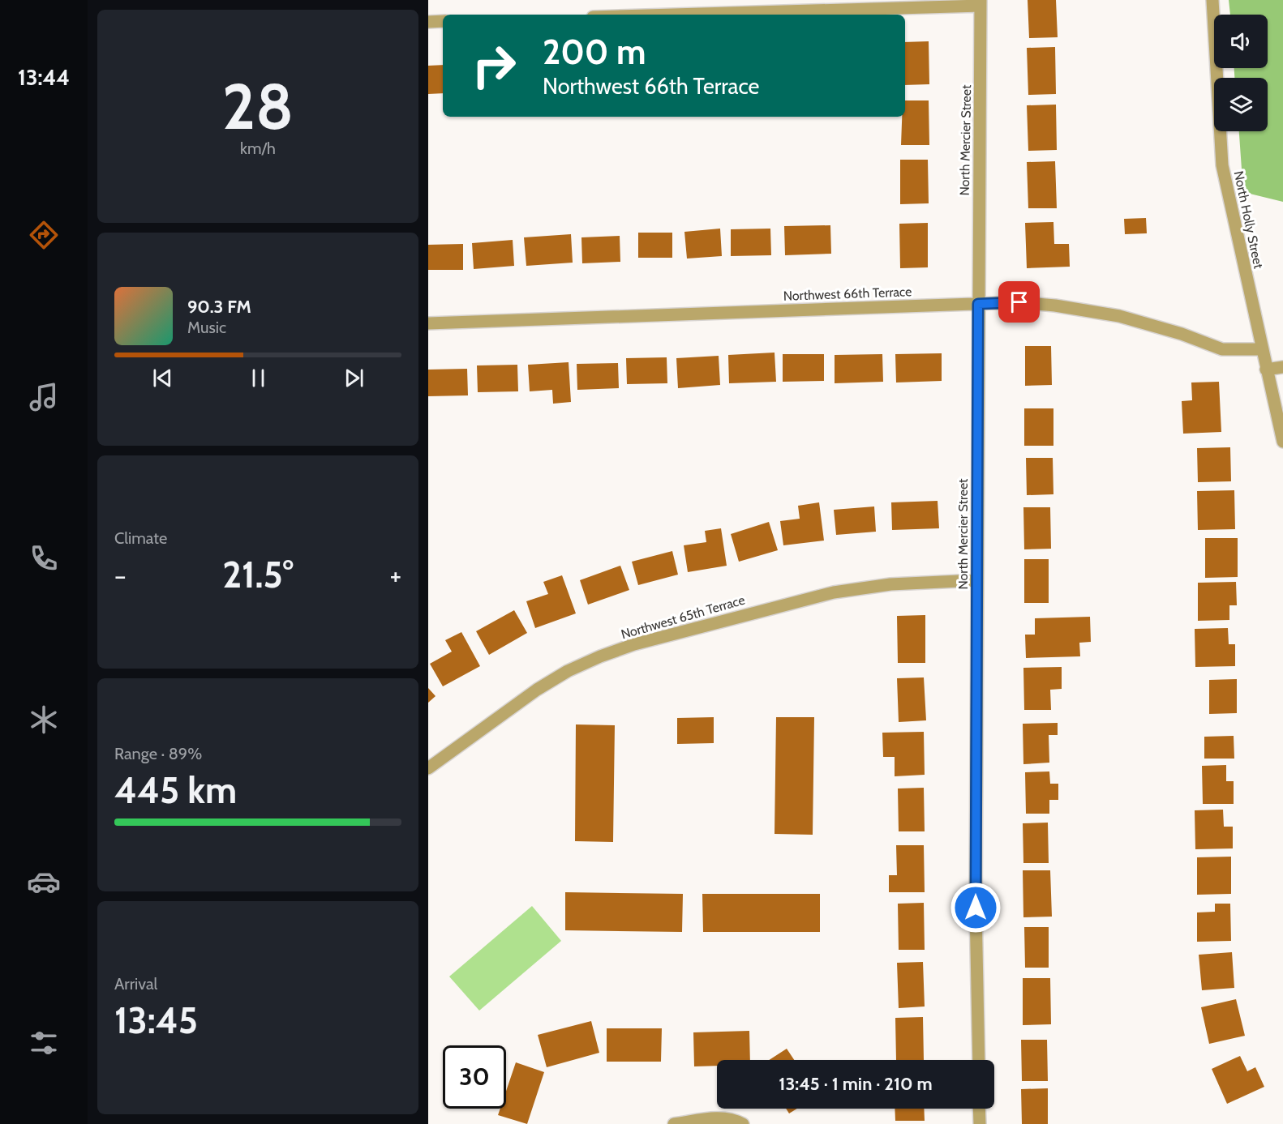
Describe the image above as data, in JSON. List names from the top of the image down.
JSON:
{
  "streets": {
    "street": [
      "North Mercier Street",
      "North Holly Street",
      "Northwest 66th Terrace",
      "Northwest 65th Terrace"
    ]
  },
  "crossings": [
    ["North Mercier Street", "Northwest 66th Terrace"],
    ["North Mercier Street", "Northwest 65th Terrace"],
    ["North Holly Street", "Northwest 66th Terrace"]
  ],
  "page": {
    "tabs": "13:44",
    "tile": [
      ["28", "km/h"],
      "Climate",
      ["Range · 89%", "445 km"],
      ["Arrival", "13:45"]
    ],
    "turn": ["200 m", "Northwest 66th Terrace"],
    "song": ["90.3 FM", "Music"],
    "heat": ["−", "21.5°", "+"],
    "limit": "30",
    "trip": "13:45 · 1 min · 210 m"
  }
}
